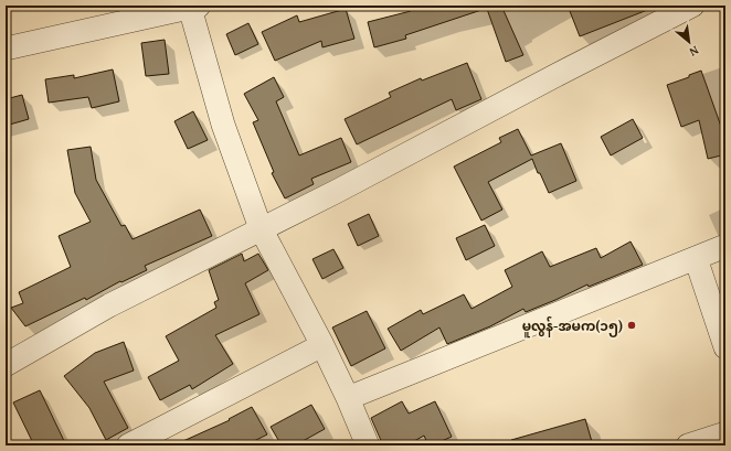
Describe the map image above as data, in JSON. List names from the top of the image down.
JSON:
{
  "places": ["မူလွန်-အမက(၁၅)"],
  "north": "bottom right"
}
